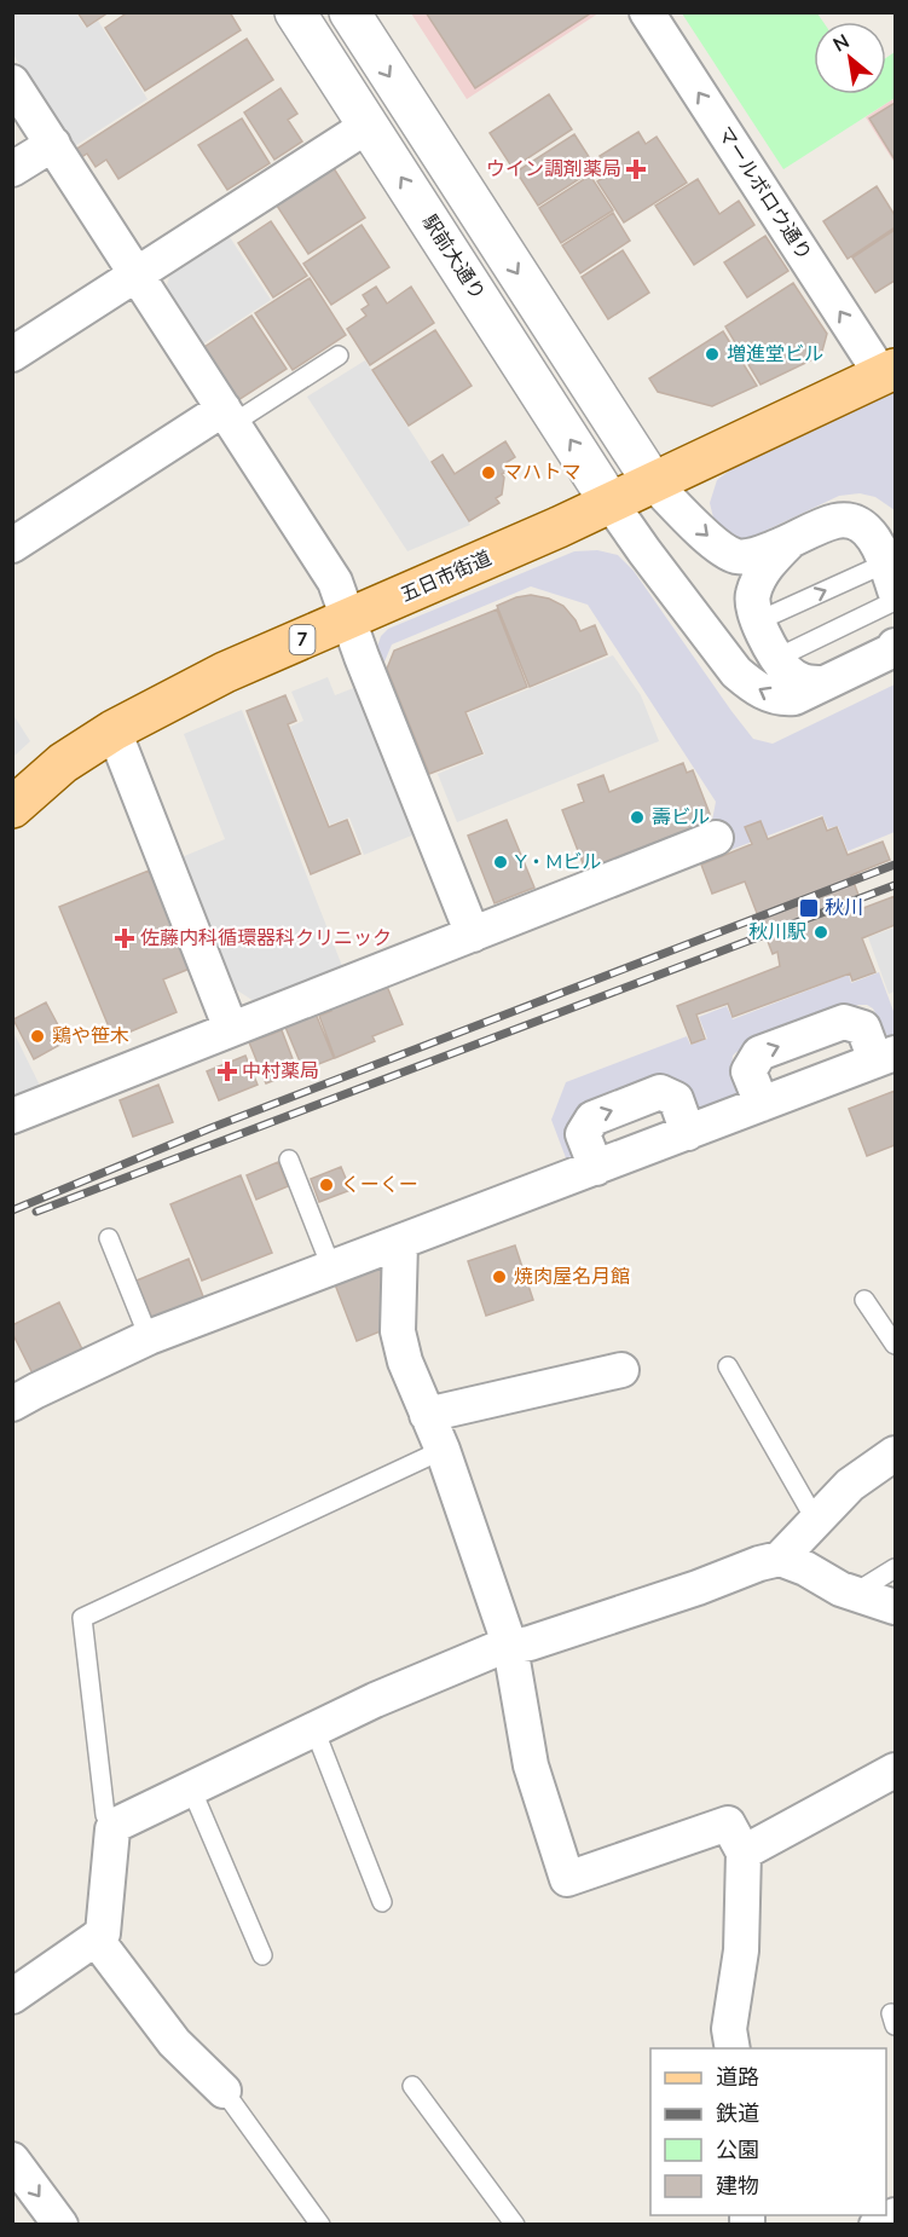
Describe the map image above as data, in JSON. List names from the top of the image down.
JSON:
{
  "streets": {
    "main road": ["五日市街道", "7"],
    "street": ["マールボロウ通り", "駅前大通り"]
  },
  "crossings": [
    ["マールボロウ通り", "五日市街道"],
    ["駅前大通り", "五日市街道"]
  ],
  "places": {
    "health": ["ウイン調剤薬局", "佐藤内科循環器科クリニック", "中村薬局"],
    "other": [
      "増進堂ビル",
      "マハトマ",
      "壽ビル",
      "Y・Mビル",
      "秋川駅",
      "鶏や笹木",
      "くーくー",
      "焼肉屋名月館"
    ],
    "transit": ["秋川"]
  },
  "legend": [
    "道路",
    "鉄道",
    "公園",
    "建物"
  ],
  "north": "top left"
}
